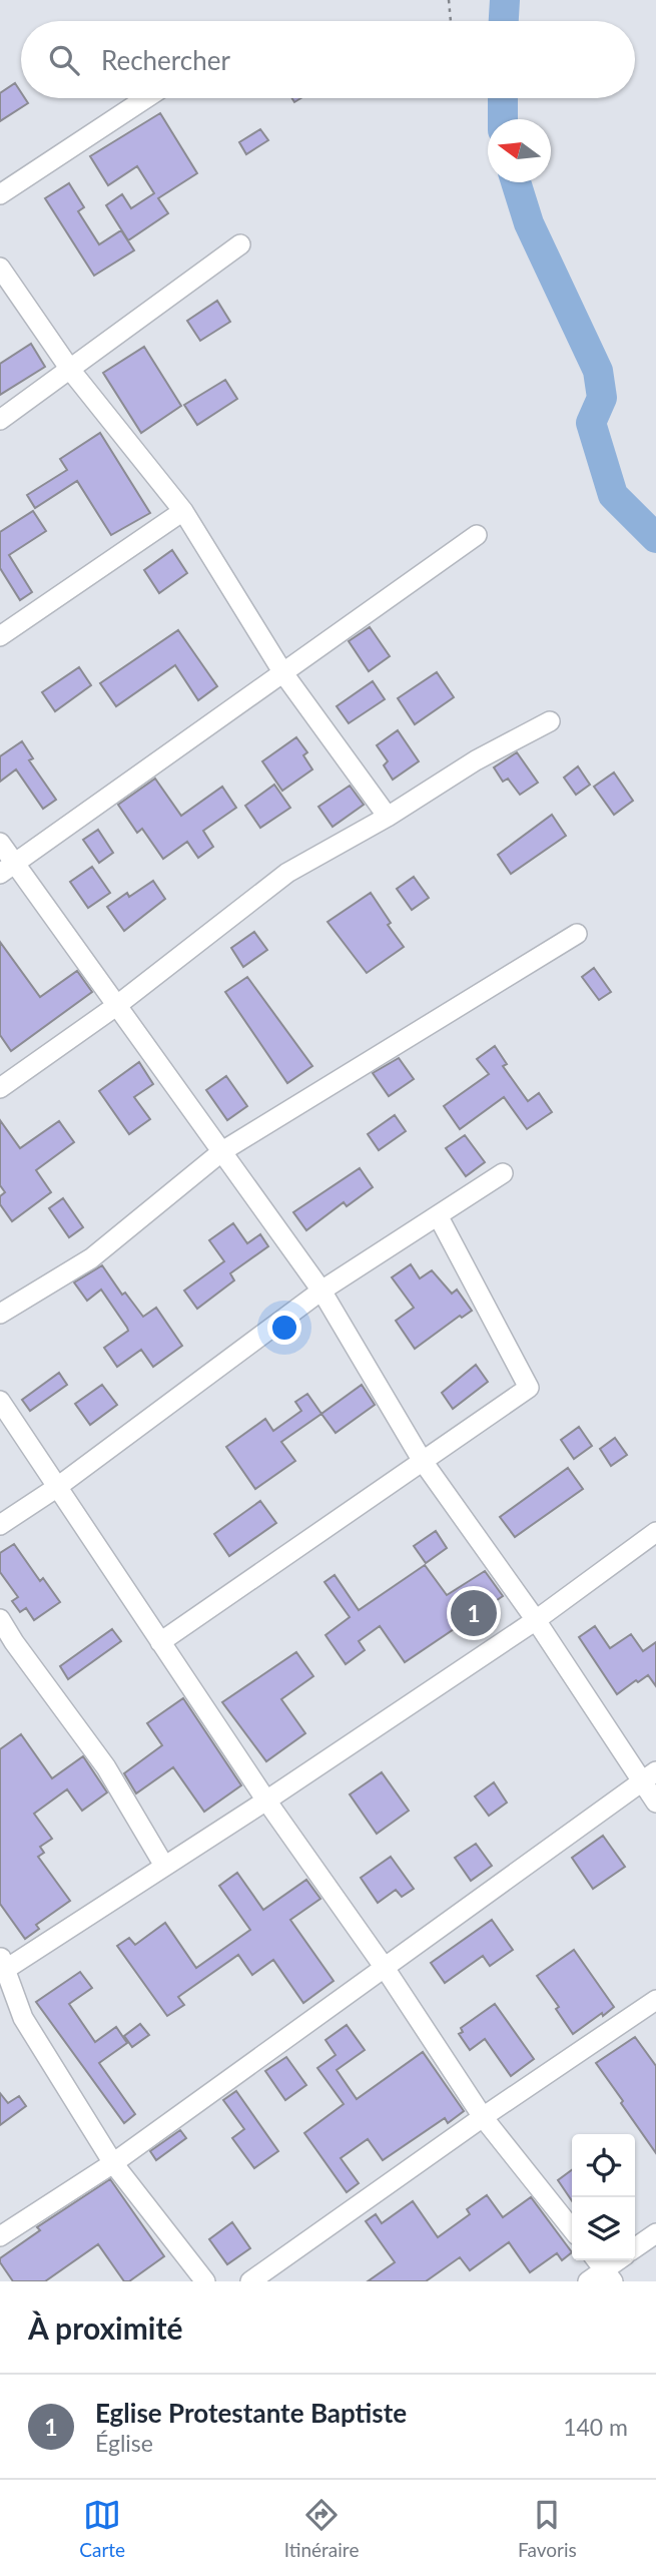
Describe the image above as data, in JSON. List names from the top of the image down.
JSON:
{
  "north": "left",
  "page": {
    "search": "Rechercher",
    "pins": "1",
    "heading": "À proximité",
    "list": [
      {
        "mark": "1",
        "name": "Eglise Protestante Baptiste",
        "note": "Église",
        "value": "140 m"
      }
    ],
    "nav": ["Carte", "Itinéraire", "Favoris"]
  }
}
